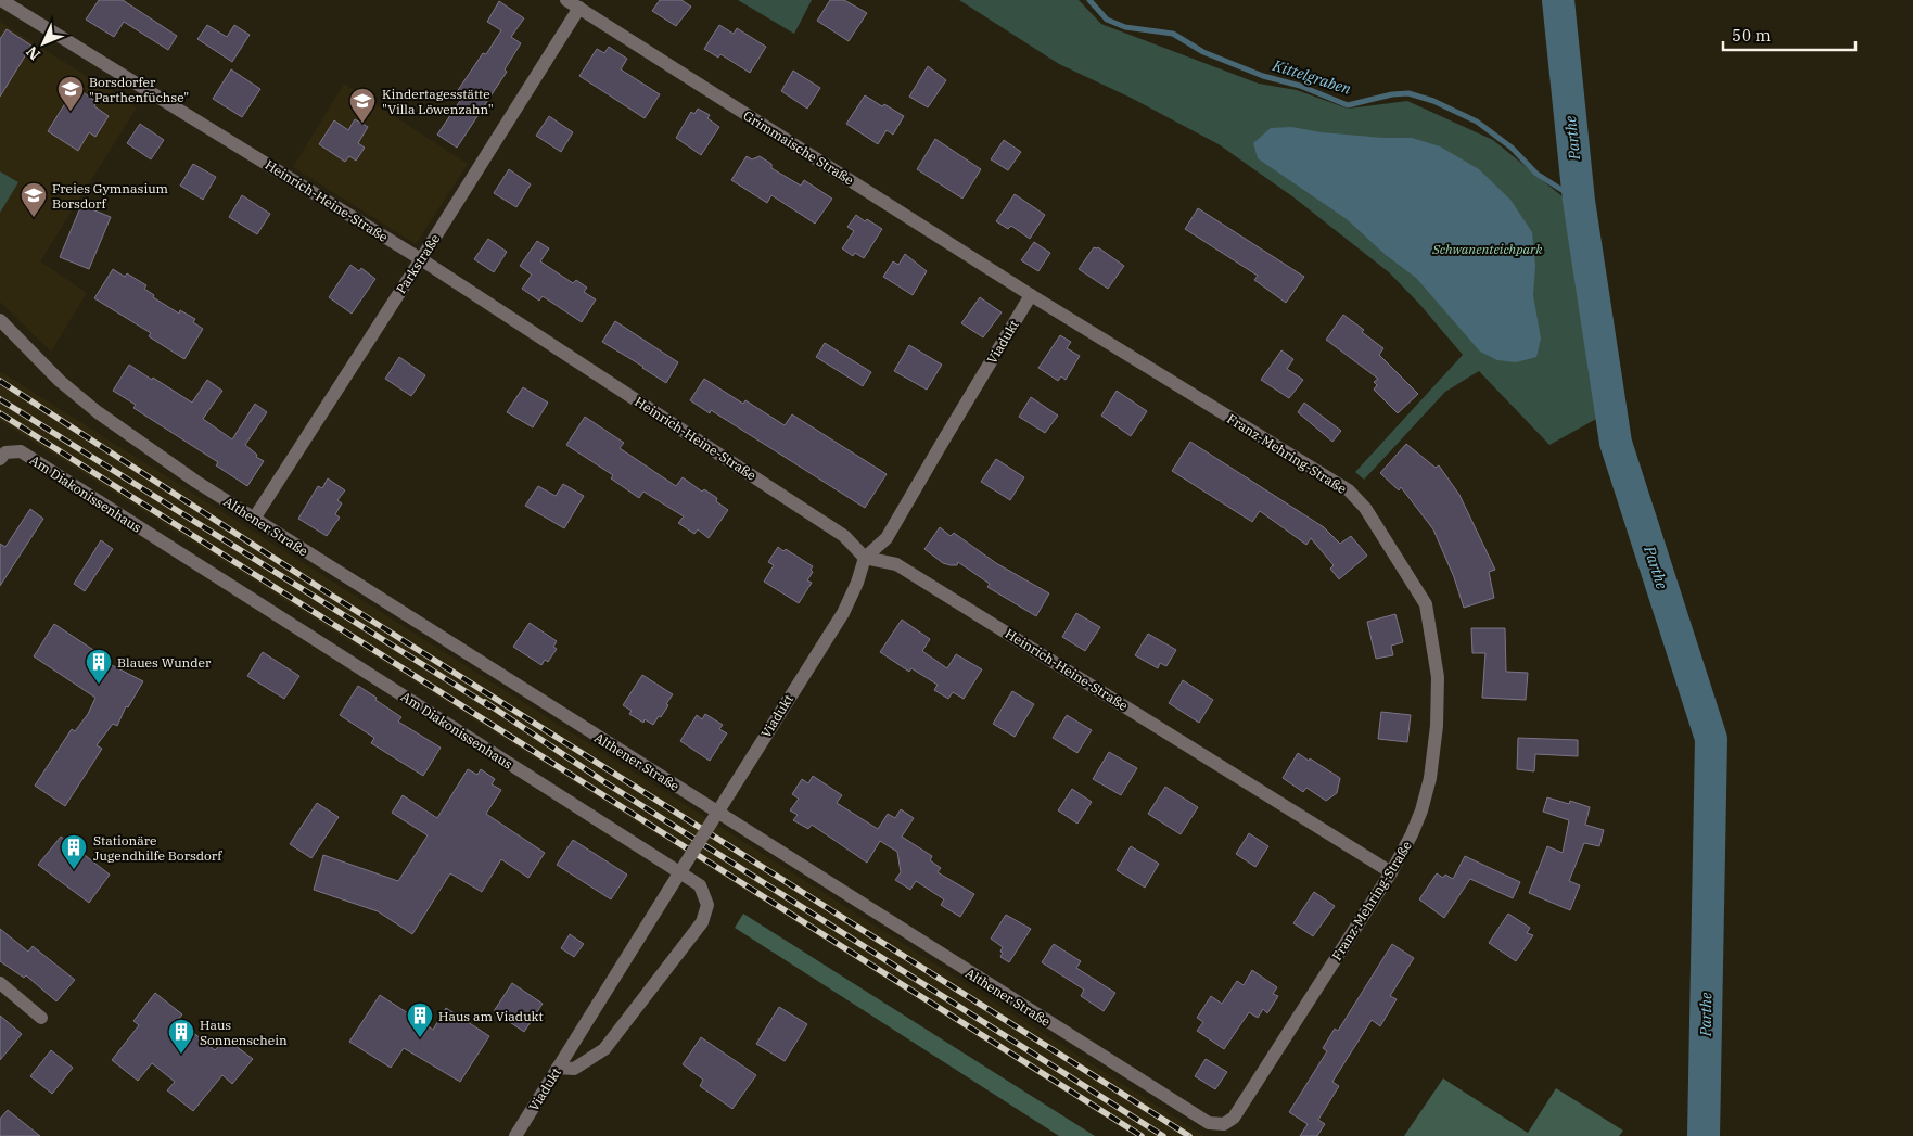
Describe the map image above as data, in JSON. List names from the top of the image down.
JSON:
{
  "streets": {
    "street": [
      "Grimmaische Straße",
      "Heinrich-Heine-Straße",
      "Parkstraße",
      "Viadukt",
      "Franz-Mehring-Straße",
      "Am Diakonissenhaus",
      "Althener Straße"
    ]
  },
  "crossings": [
    ["Grimmaische Straße", "Parkstraße"],
    ["Grimmaische Straße", "Viadukt"],
    ["Grimmaische Straße", "Franz-Mehring-Straße"],
    ["Heinrich-Heine-Straße", "Parkstraße"],
    ["Heinrich-Heine-Straße", "Viadukt"],
    ["Heinrich-Heine-Straße", "Franz-Mehring-Straße"],
    ["Parkstraße", "Althener Straße"],
    ["Viadukt", "Franz-Mehring-Straße"],
    ["Viadukt", "Am Diakonissenhaus"],
    ["Franz-Mehring-Straße", "Althener Straße"]
  ],
  "water": ["Kittelgraben", "Parthe"],
  "parks": ["Schwanenteichpark"],
  "places": {
    "school or university": ["Borsdorfer \"Parthenfüchse\"", "Kindertagesstätte \"Villa Löwenzahn\"", "Freies Gymnasium Borsdorf"],
    "building": [
      "Blaues Wunder",
      "Stationäre Jugendhilfe Borsdorf",
      "Haus am Viadukt",
      "Haus Sonnenschein"
    ]
  },
  "scale_bar": "50 m",
  "north": "bottom left"
}
